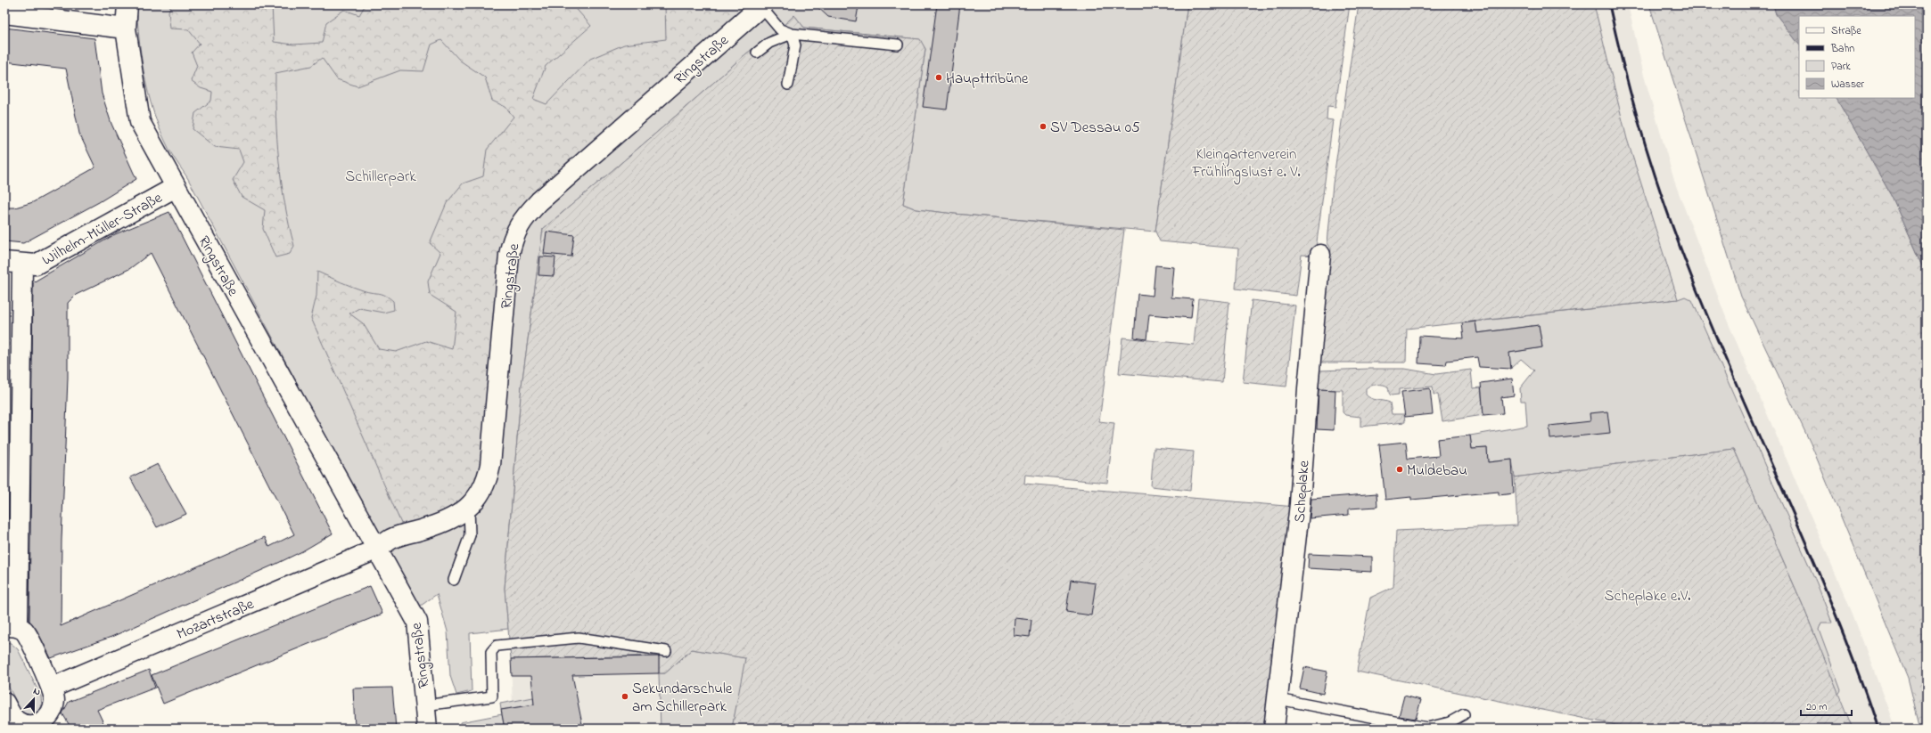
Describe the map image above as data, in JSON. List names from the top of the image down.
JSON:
{
  "streets": {
    "street": [
      "Ringstraße",
      "Wilhelm-Müller-Straße",
      "Scheplake",
      "Mozartstraße"
    ]
  },
  "crossings": [
    ["Ringstraße", "Wilhelm-Müller-Straße"],
    ["Ringstraße", "Mozartstraße"]
  ],
  "parks": ["Kleingartenverein Frühlingslust e. V.", "Schillerpark", "Scheplake e.V."],
  "places": [
    "Haupttribüne",
    "SV Dessau 05",
    "Muldebau",
    "Sekundarschule am Schillerpark"
  ],
  "legend": [
    "Straße",
    "Bahn",
    "Park",
    "Wasser"
  ],
  "scale_bar": "20 m",
  "north": "top"
}
